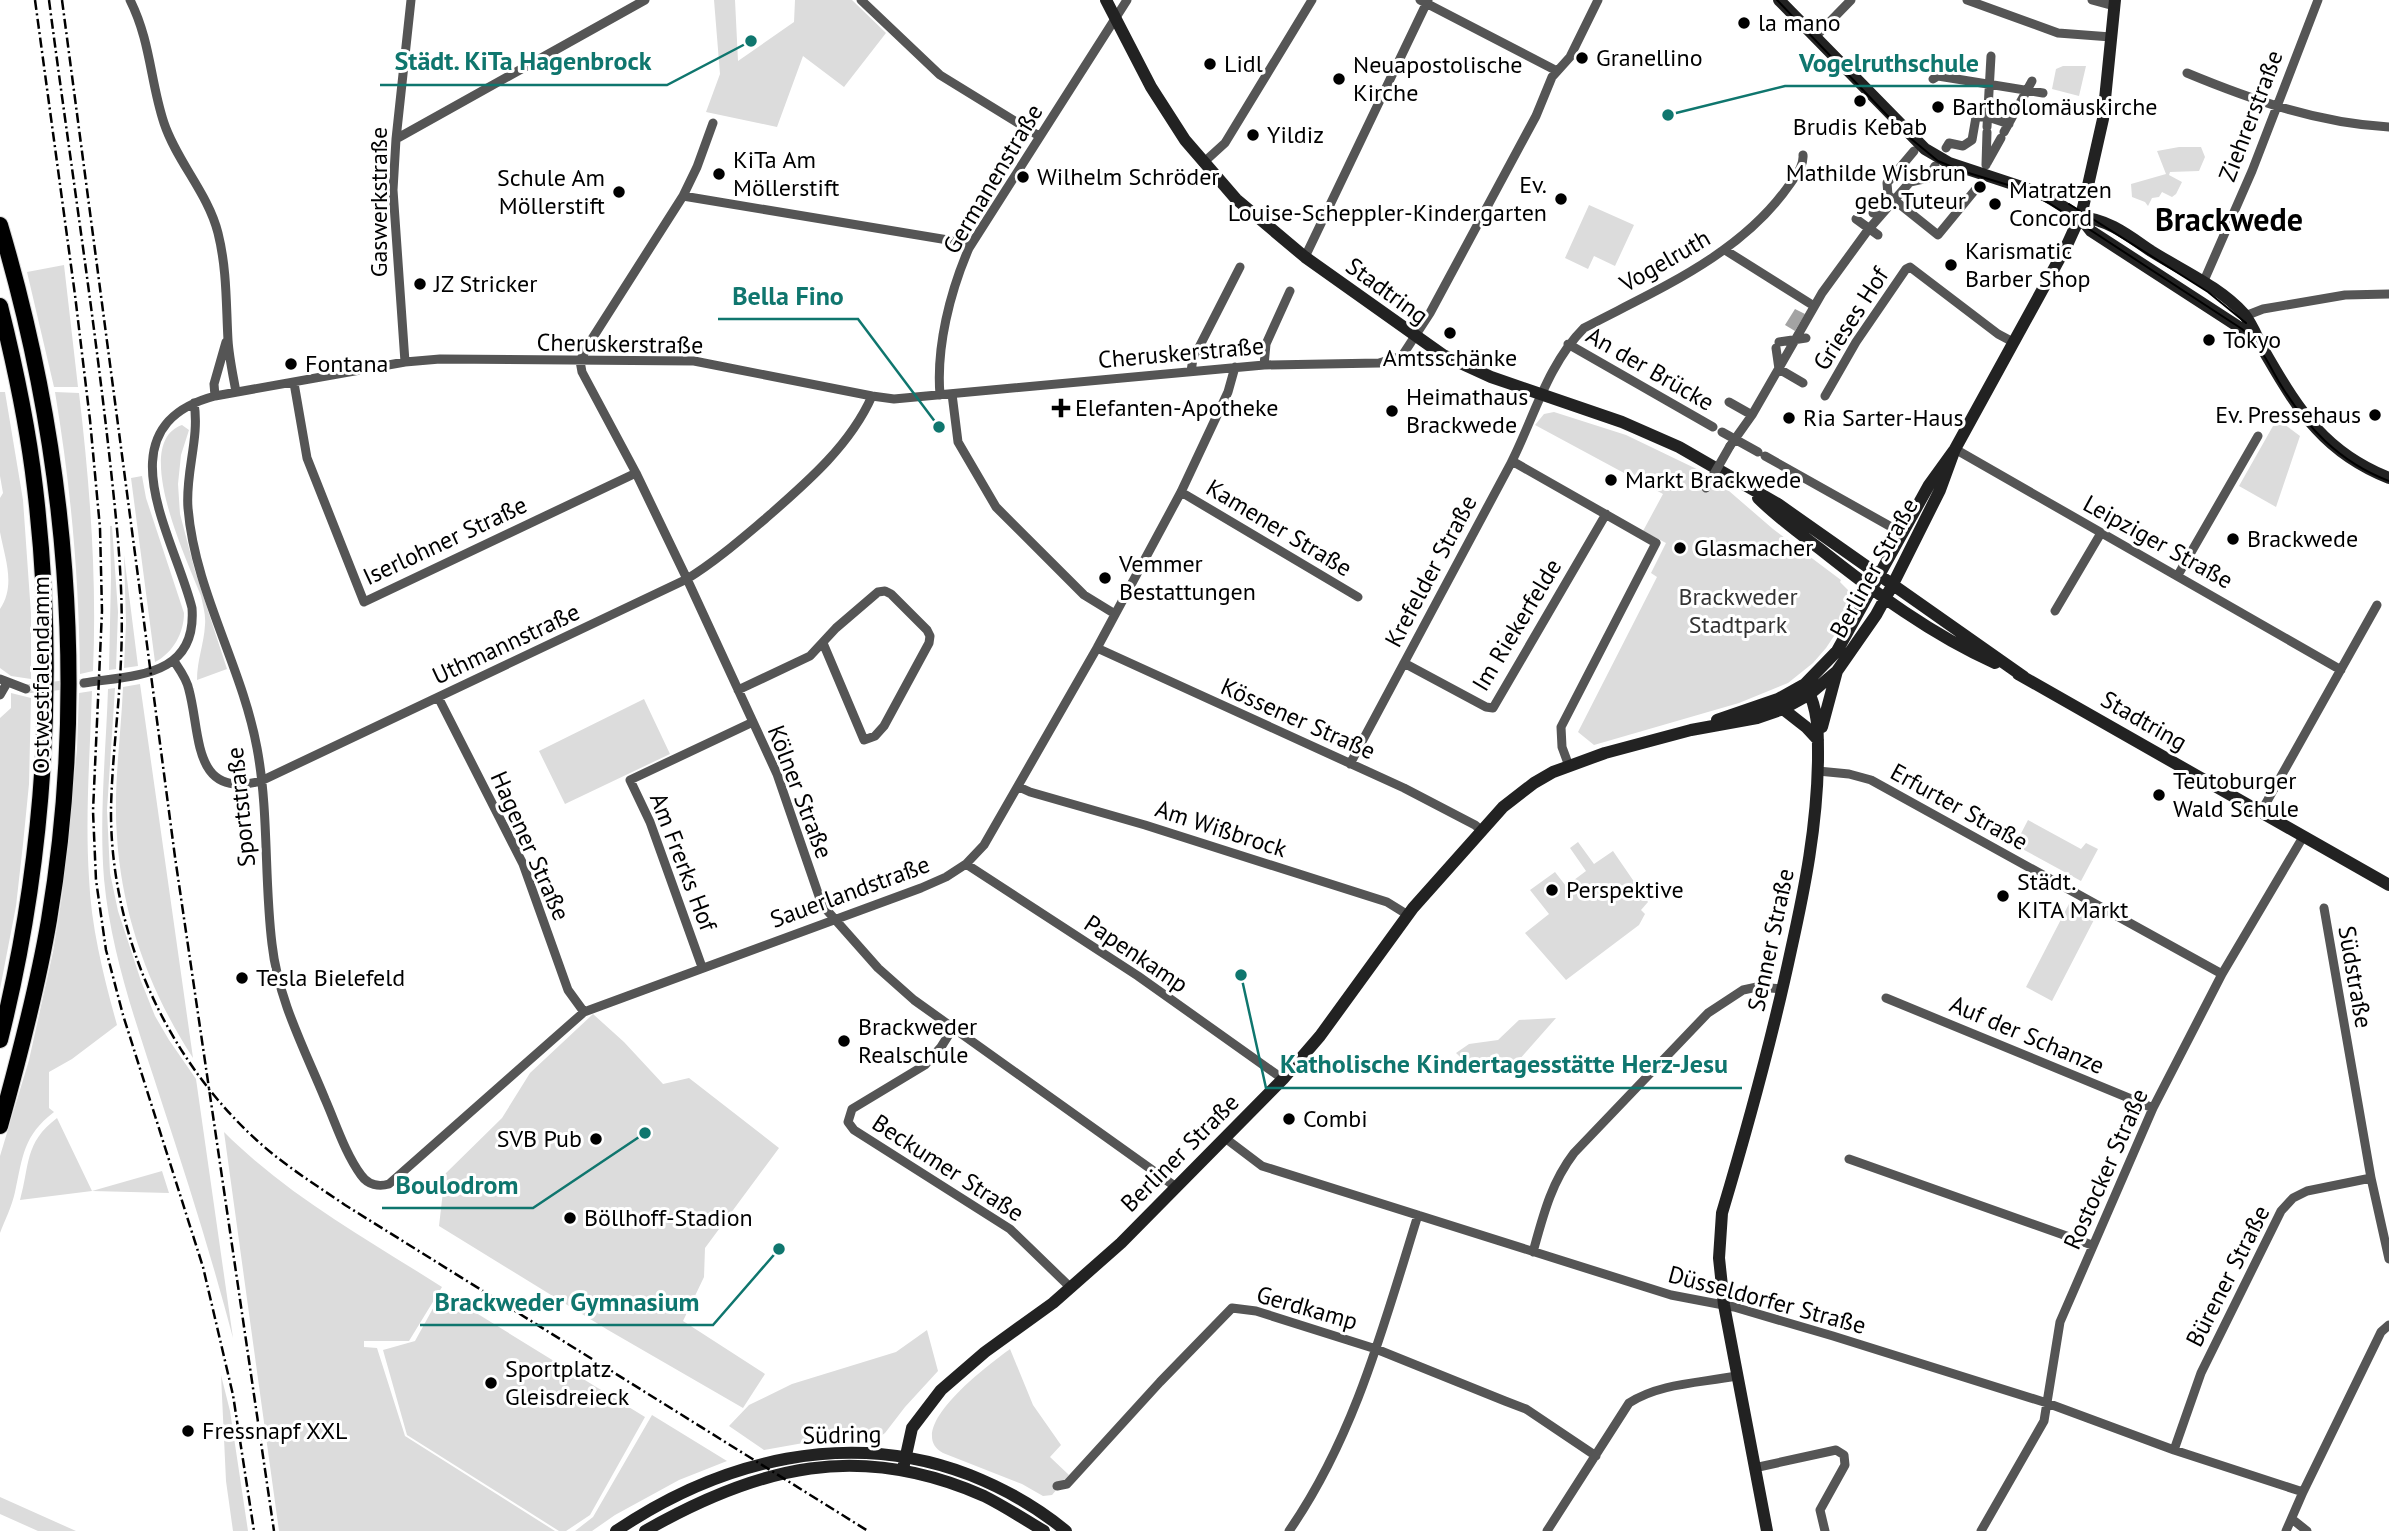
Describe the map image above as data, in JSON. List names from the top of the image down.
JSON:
{
  "streets": {
    "highway": ["Ostwestfalendamm"],
    "street": [
      "Ziehrerstraße",
      "Germanenstraße",
      "Gaswerkstraße",
      "Vogelruth",
      "Stadtring",
      "Grieses Hof",
      "Cheruskerstraße",
      "An der Brücke",
      "Kamener Straße",
      "Iserlohner Straße",
      "Leipziger Straße",
      "Berliner Straße",
      "Krefelder Straße",
      "Im Riekerfelde",
      "Uthmannstraße",
      "Kössener Straße",
      "Kölner Straße",
      "Sportstraße",
      "Erfurter Straße",
      "Am Wißbrock",
      "Hagener Straße",
      "Am Frerks Hof",
      "Sauerlandstraße",
      "Senner Straße",
      "Papenkamp",
      "Südstraße",
      "Auf der Schanze",
      "Beckumer Straße",
      "Rostocker Straße",
      "Bürener Straße",
      "Düsseldorfer Straße",
      "Gerdkamp",
      "Südring"
    ]
  },
  "crossings": [
    ["Germanenstraße", "Stadtring"],
    ["Germanenstraße", "Cheruskerstraße"],
    ["Gaswerkstraße", "Cheruskerstraße"],
    ["Vogelruth", "Stadtring"],
    ["Vogelruth", "An der Brücke"],
    ["Vogelruth", "Krefelder Straße"],
    ["Stadtring", "Cheruskerstraße"],
    ["Stadtring", "Berliner Straße"],
    ["Stadtring", "Krefelder Straße"],
    ["Stadtring", "Rostocker Straße"],
    ["Grieses Hof", "Berliner Straße"],
    ["Cheruskerstraße", "Iserlohner Straße"],
    ["Cheruskerstraße", "Uthmannstraße"],
    ["Cheruskerstraße", "Kölner Straße"],
    ["Cheruskerstraße", "Sportstraße"],
    ["Cheruskerstraße", "Sauerlandstraße"],
    ["An der Brücke", "Berliner Straße"],
    ["Kamener Straße", "Sauerlandstraße"],
    ["Iserlohner Straße", "Kölner Straße"],
    ["Leipziger Straße", "Berliner Straße"],
    ["Berliner Straße", "Kössener Straße"],
    ["Berliner Straße", "Kölner Straße"],
    ["Berliner Straße", "Am Wißbrock"],
    ["Berliner Straße", "Senner Straße"],
    ["Berliner Straße", "Papenkamp"],
    ["Berliner Straße", "Beckumer Straße"],
    ["Berliner Straße", "Düsseldorfer Straße"],
    ["Berliner Straße", "Südring"],
    ["Krefelder Straße", "Im Riekerfelde"],
    ["Krefelder Straße", "Kössener Straße"],
    ["Uthmannstraße", "Kölner Straße"],
    ["Uthmannstraße", "Sportstraße"],
    ["Uthmannstraße", "Hagener Straße"],
    ["Kössener Straße", "Sauerlandstraße"],
    ["Kölner Straße", "Am Frerks Hof"],
    ["Kölner Straße", "Sauerlandstraße"],
    ["Kölner Straße", "Beckumer Straße"],
    ["Sportstraße", "Sauerlandstraße"],
    ["Erfurter Straße", "Senner Straße"],
    ["Erfurter Straße", "Rostocker Straße"],
    ["Am Wißbrock", "Sauerlandstraße"],
    ["Hagener Straße", "Sauerlandstraße"],
    ["Am Frerks Hof", "Sauerlandstraße"],
    ["Sauerlandstraße", "Papenkamp"],
    ["Senner Straße", "Düsseldorfer Straße"],
    ["Südstraße", "Bürener Straße"],
    ["Auf der Schanze", "Rostocker Straße"],
    ["Rostocker Straße", "Düsseldorfer Straße"],
    ["Bürener Straße", "Düsseldorfer Straße"]
  ],
  "districts": ["Brackwede"],
  "parks": ["Brackweder Stadtpark"],
  "places": {
    "other": [
      "la mano",
      "Städt. KiTa Hagenbrock",
      "Granellino",
      "Lidl",
      "Neuapostolische Kirche",
      "Brudis Kebab",
      "Bartholomäuskirche",
      "Vogelruthschule",
      "Yildiz",
      "KiTa Am Möllerstift",
      "Wilhelm Schröder",
      "Mathilde Wisbrun geb. Tuteur",
      "Schule Am Möllerstift",
      "Ev. Louise-Scheppler-Kindergarten",
      "Matratzen Concord",
      "Karismatic Barber Shop",
      "JZ Stricker",
      "Amtsschänke",
      "Tokyo",
      "Fontana",
      "Heimathaus Brackwede",
      "Ev. Pressehaus",
      "Ria Sarter-Haus",
      "Bella Fino",
      "Markt Brackwede",
      "Brackwede",
      "Glasmacher",
      "Vemmer Bestattungen",
      "Teutoburger Wald Schule",
      "Perspektive",
      "Städt. KITA Markt",
      "Katholische Kindertagesstätte Herz-Jesu",
      "Tesla Bielefeld",
      "Brackweder Realschule",
      "Combi",
      "Boulodrom",
      "SVB Pub",
      "Böllhoff-Stadion",
      "Brackweder Gymnasium",
      "Sportplatz Gleisdreieck",
      "Fressnapf XXL"
    ],
    "health": ["Elefanten-Apotheke"]
  }
}
